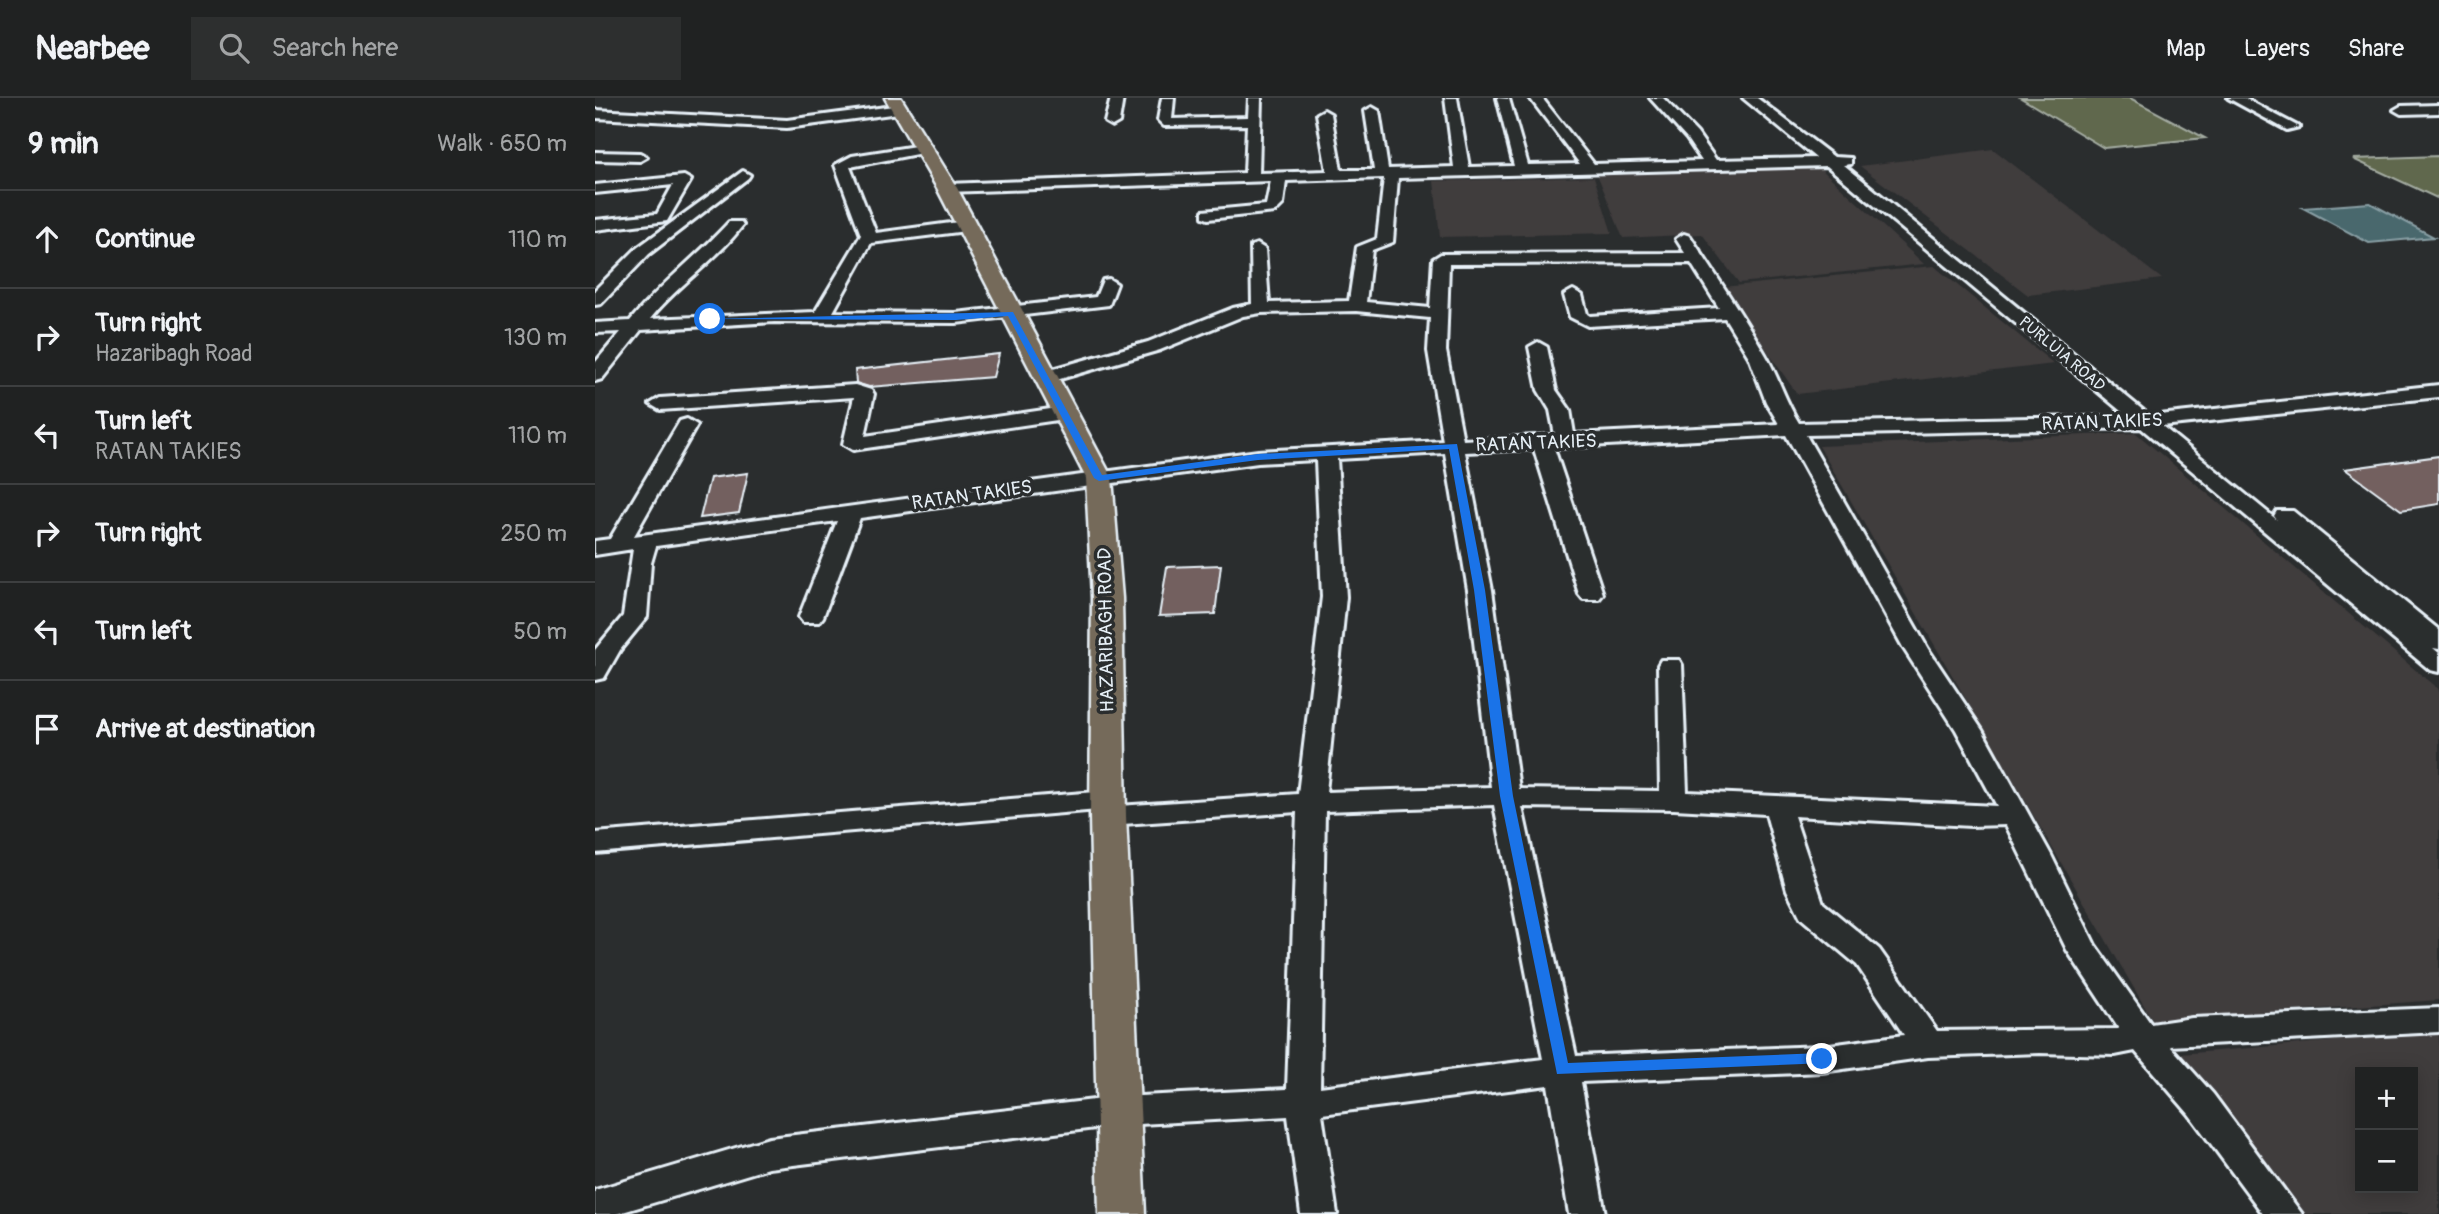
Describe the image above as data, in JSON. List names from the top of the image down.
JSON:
{
  "streets": {
    "main road": ["HAZARIBAGH ROAD"],
    "street": ["PURLUIA ROAD", "RATAN TAKIES"]
  },
  "crossings": [
    ["PURLUIA ROAD", "RATAN TAKIES"],
    ["RATAN TAKIES", "HAZARIBAGH ROAD"]
  ],
  "page": {
    "header": "Nearbee",
    "search": "Search here",
    "nav": ["Map", "Layers", "Share"],
    "heading": ["9 min", "Walk · 650 m"],
    "list": [
      ["Continue", "110 m"],
      ["Turn right", "Hazaribagh Road", "130 m"],
      ["Turn left", "RATAN TAKIES", "110 m"],
      ["Turn right", "250 m"],
      ["Turn left", "50 m"],
      "Arrive at destination"
    ],
    "map_buttons": ["+", "−"]
  }
}
